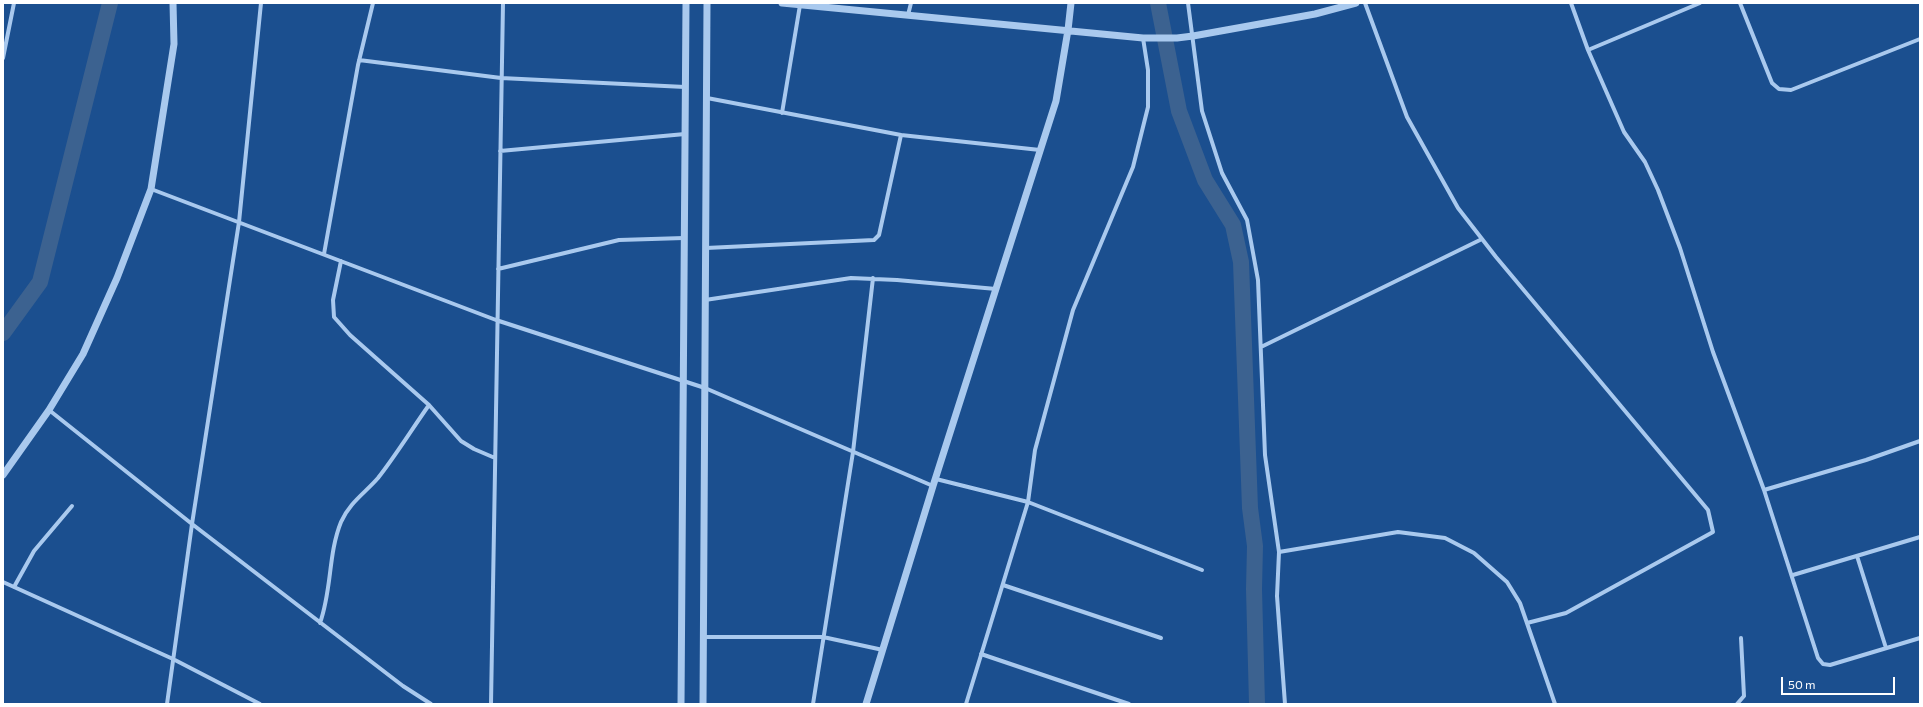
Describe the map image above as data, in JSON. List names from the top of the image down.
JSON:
{
  "scale_bar": "50 m"
}
